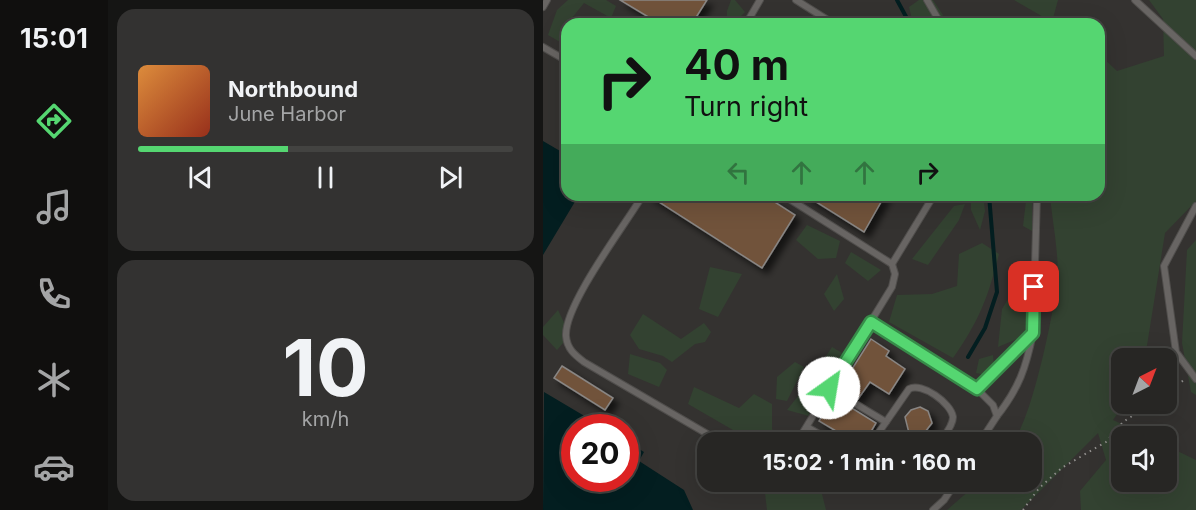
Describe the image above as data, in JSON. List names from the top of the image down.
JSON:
{
  "north": "top right",
  "page": {
    "tabs": "15:01",
    "turn": ["40 m", "Turn right"],
    "song": ["Northbound", "June Harbor"],
    "tile": ["10", "km/h"],
    "limit": "20",
    "trip": "15:02 · 1 min · 160 m"
  }
}
